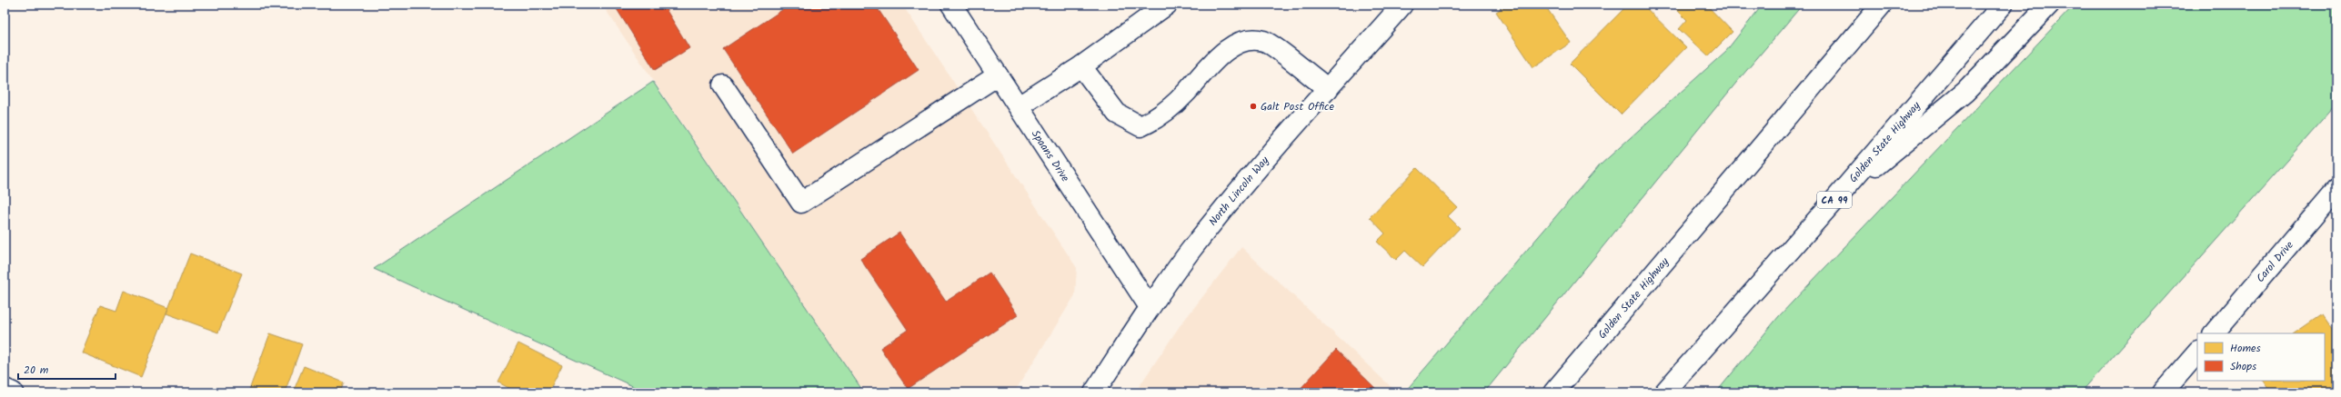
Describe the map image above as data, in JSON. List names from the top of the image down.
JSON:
{
  "streets": {
    "main road": [
      "Golden State Highway",
      "Spaans Drive",
      "North Lincoln Way",
      "CA 99",
      "Carol Drive"
    ]
  },
  "crossings": [
    ["Spaans Drive", "North Lincoln Way"]
  ],
  "places": ["Galt Post Office"],
  "legend": ["Homes", "Shops"],
  "scale_bar": "20 m"
}
